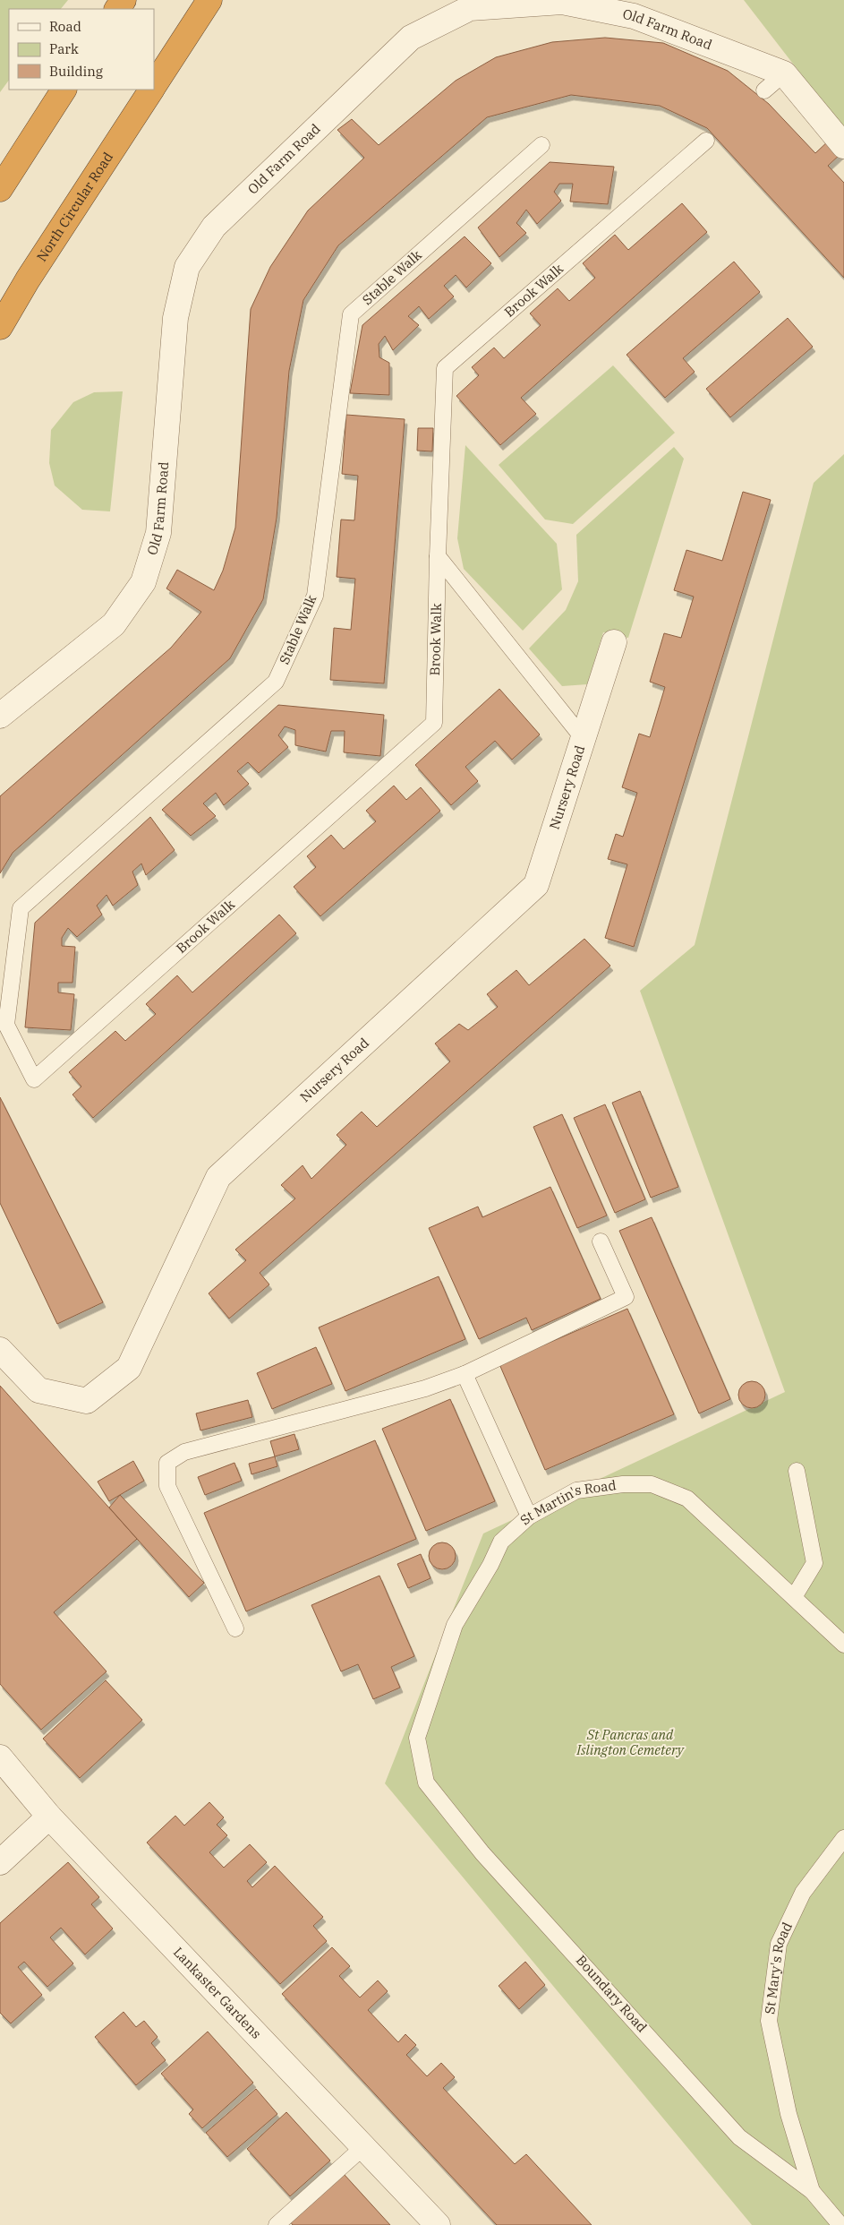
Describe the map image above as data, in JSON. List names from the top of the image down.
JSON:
{
  "streets": {
    "highway": ["North Circular Road"],
    "street": ["Old Farm Road", "Nursery Road", "Lankaster Gardens"],
    "lane": [
      "Stable Walk",
      "Brook Walk",
      "St Martin's Road",
      "St Mary's Road",
      "Boundary Road"
    ]
  },
  "crossings": [
    ["Stable Walk", "Brook Walk"],
    ["St Martin's Road", "Boundary Road"],
    ["St Mary's Road", "Boundary Road"]
  ],
  "parks": ["St Pancras and Islington Cemetery"],
  "legend": ["Road", "Park", "Building"]
}
